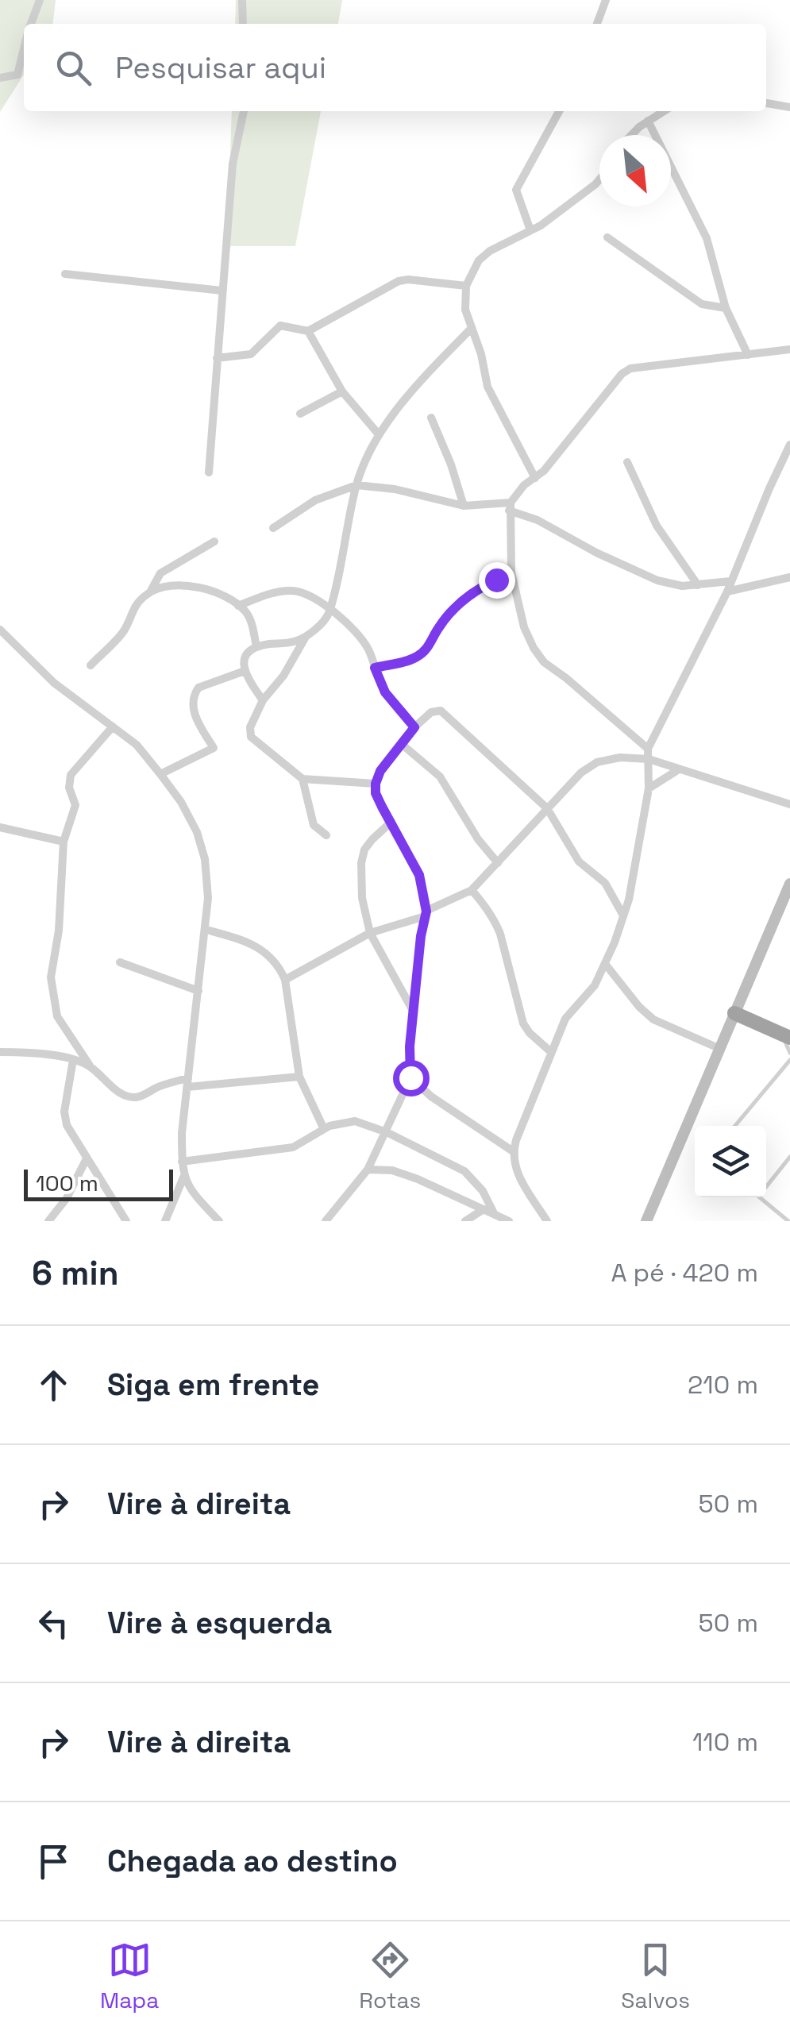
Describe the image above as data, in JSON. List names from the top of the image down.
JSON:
{
  "scale_bar": "100 m",
  "north": "bottom right",
  "page": {
    "search": "Pesquisar aqui",
    "scale": "100 m",
    "heading": ["6 min", "A pé · 420 m"],
    "list": [
      ["Siga em frente", "210 m"],
      ["Vire à direita", "50 m"],
      ["Vire à esquerda", "50 m"],
      ["Vire à direita", "110 m"],
      "Chegada ao destino"
    ],
    "nav": ["Mapa", "Rotas", "Salvos"]
  }
}
